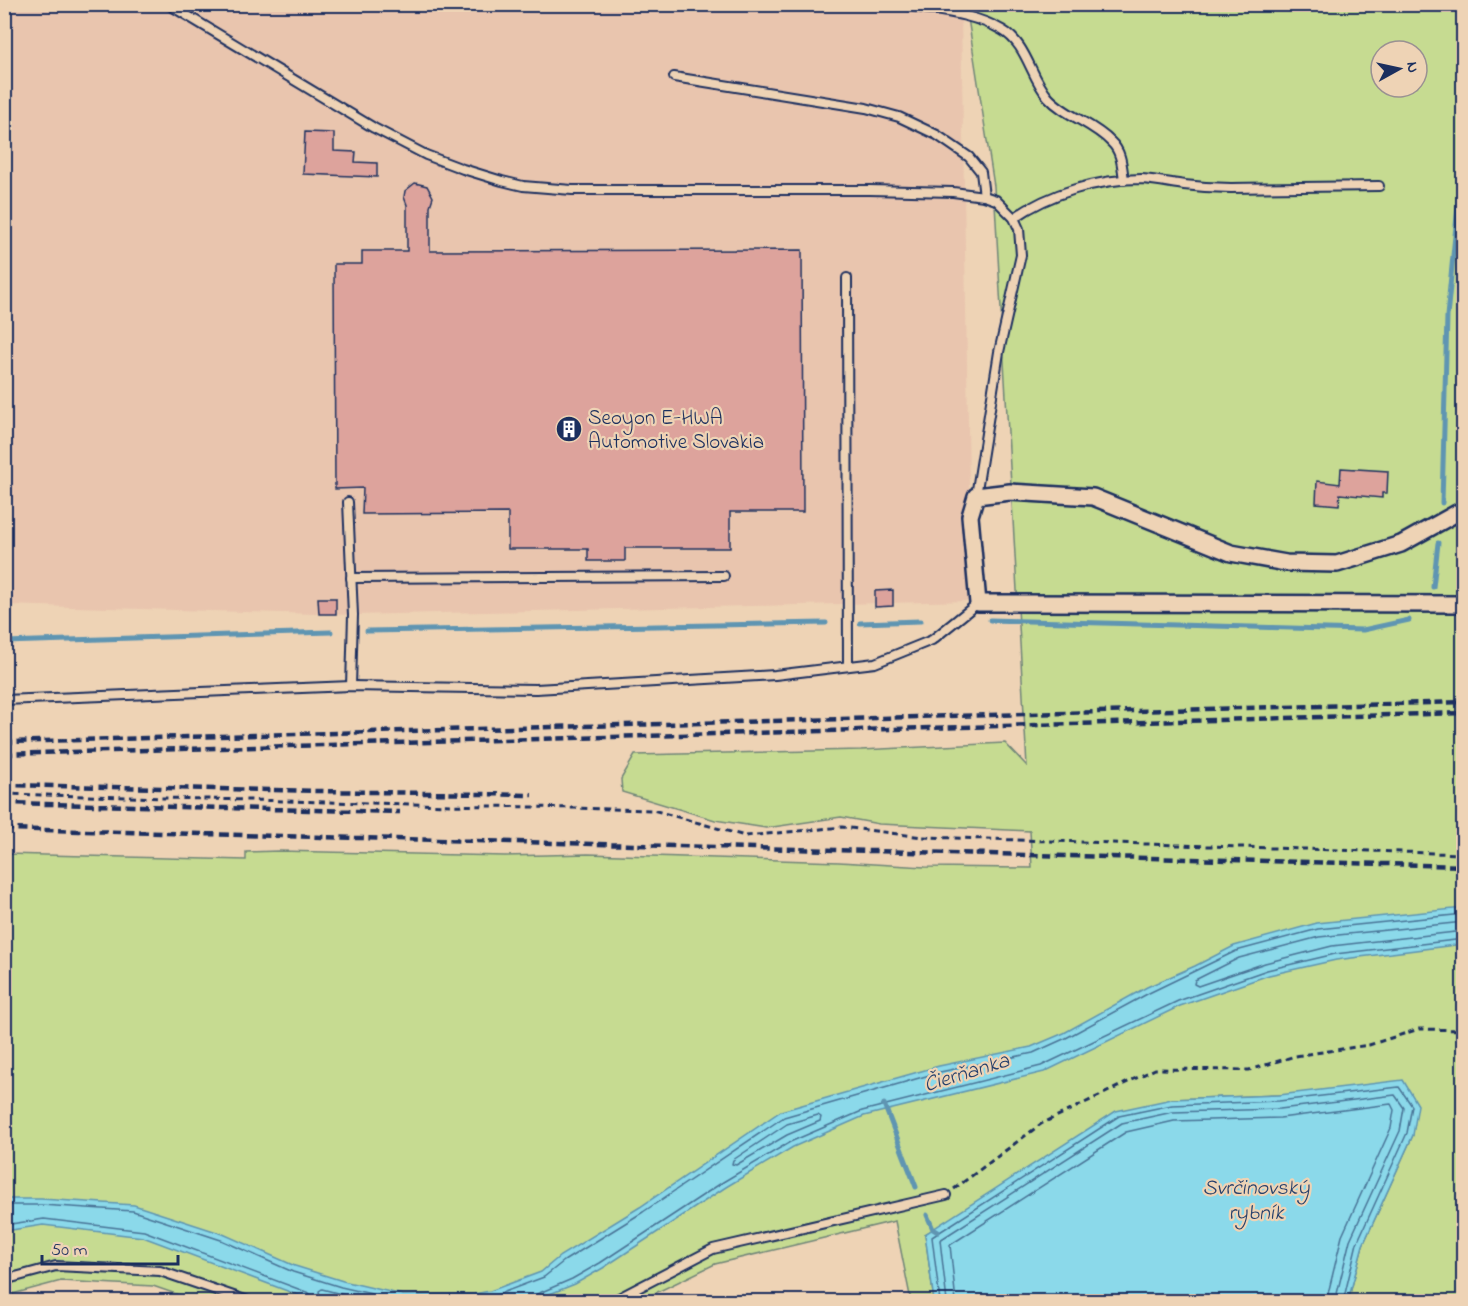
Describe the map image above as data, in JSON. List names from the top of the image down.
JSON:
{
  "water": ["Čierňanka", "Svrčinovský rybník"],
  "places": {
    "building": ["Seoyon E-HWA Automotive Slovakia"]
  },
  "scale_bar": "50 m",
  "north": "right"
}
